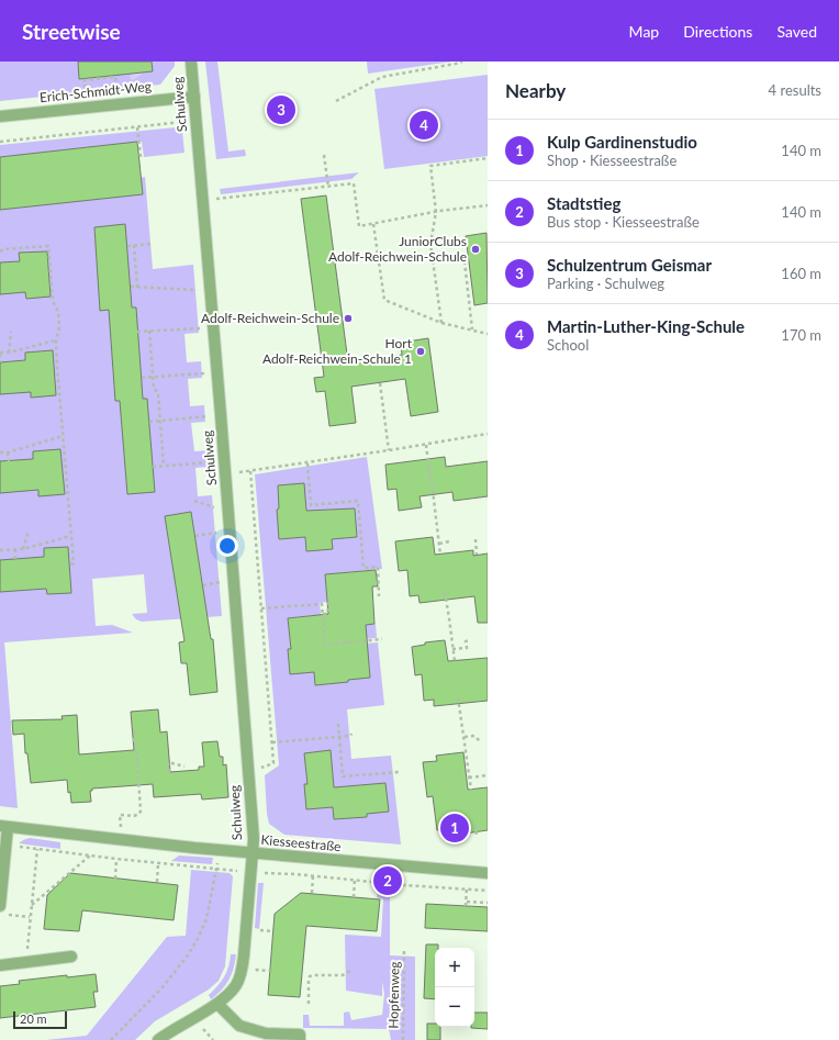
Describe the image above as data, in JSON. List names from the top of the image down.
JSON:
{
  "streets": {
    "street": ["Erich-Schmidt-Weg", "Schulweg", "Kiesseestraße"],
    "path": ["Hopfenweg"]
  },
  "crossings": [
    ["Erich-Schmidt-Weg", "Schulweg"],
    ["Schulweg", "Kiesseestraße"]
  ],
  "places": ["JuniorClubs Adolf-Reichwein-Schule", "Adolf-Reichwein-Schule", "Hort Adolf-Reichwein-Schule 1"],
  "scale_bar": "20 m",
  "page": {
    "header": "Streetwise",
    "nav": ["Map", "Directions", "Saved"],
    "heading": ["Nearby", "4 results"],
    "pins": [
      "3",
      "4",
      "1",
      "2"
    ],
    "list": [
      {
        "mark": "1",
        "name": "Kulp Gardinenstudio",
        "note": "Shop · Kiesseestraße",
        "value": "140 m"
      },
      {
        "mark": "2",
        "name": "Stadtstieg",
        "note": "Bus stop · Kiesseestraße",
        "value": "140 m"
      },
      {
        "mark": "3",
        "name": "Schulzentrum Geismar",
        "note": "Parking · Schulweg",
        "value": "160 m"
      },
      {
        "mark": "4",
        "name": "Martin-Luther-King-Schule",
        "note": "School",
        "value": "170 m"
      }
    ],
    "map_buttons": ["+", "−"],
    "scale": "20 m"
  }
}
